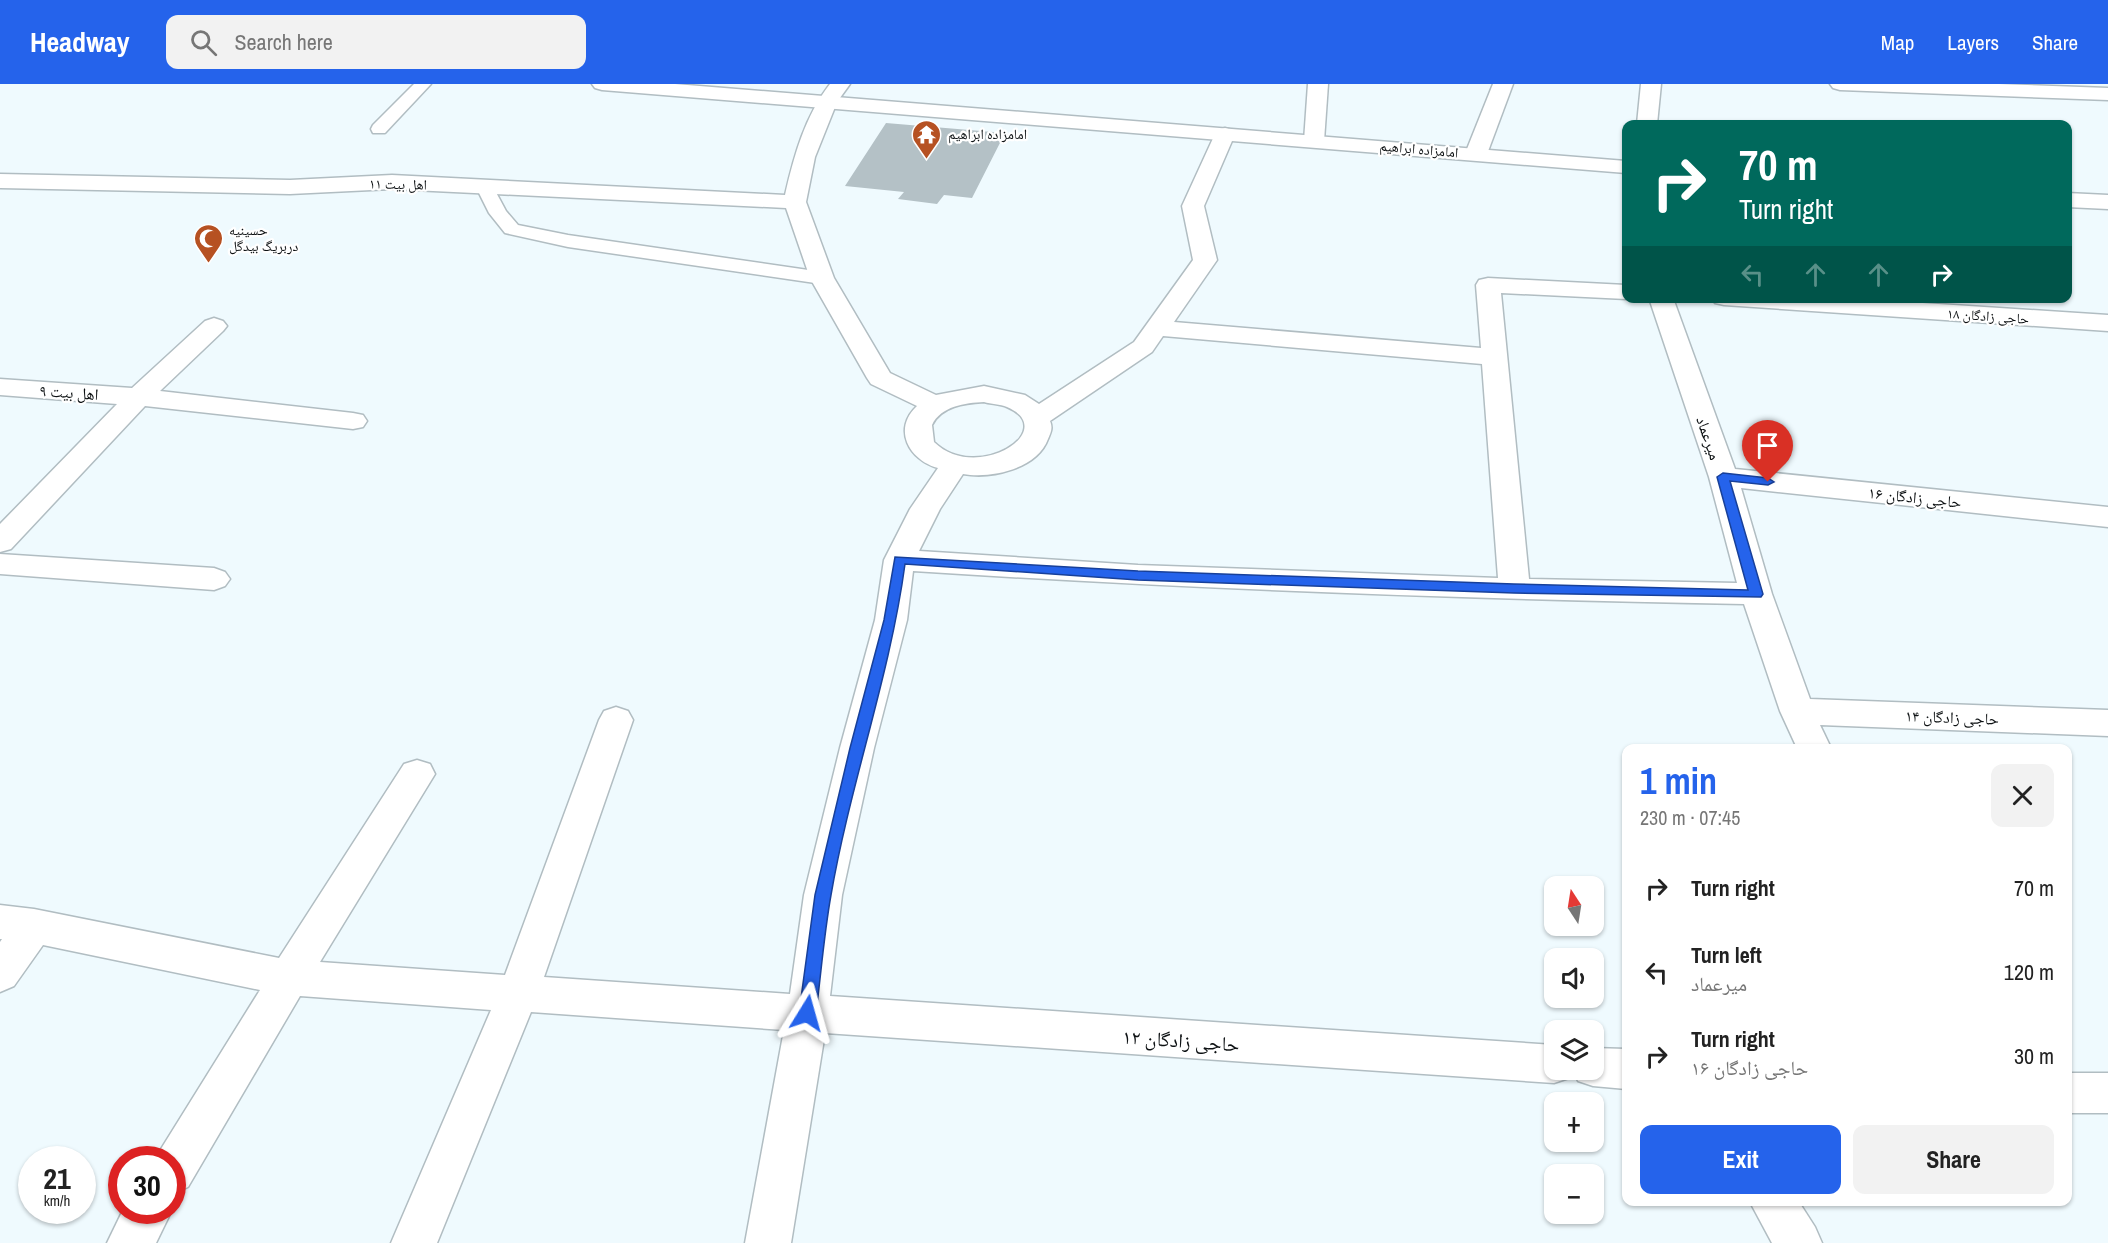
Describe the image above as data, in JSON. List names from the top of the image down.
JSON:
{
  "streets": {
    "street": [
      "امامزاده ابراهیم",
      "اهل بیت ۱۱",
      "حاجی زادگان ۱۸",
      "اهل بیت ۹",
      "میرعماد",
      "حاجی زادگان ۱۶",
      "حاجی زادگان ۱۴",
      "حاجی زادگان ۱۲"
    ]
  },
  "crossings": [
    ["میرعماد", "حاجی زادگان ۱۶"],
    ["میرعماد", "حاجی زادگان ۱۴"]
  ],
  "places": {
    "temple": ["امامزاده ابراهیم"],
    "mosque": ["حسینیه دربریگ بیدگل"]
  },
  "north": "top",
  "page": {
    "header": "Headway",
    "search": "Search here",
    "nav": ["Map", "Layers", "Share"],
    "turn": ["70 m", "Turn right"],
    "heading": ["1 min", "230 m · 07:45"],
    "list": [
      {
        "name": "Turn right",
        "value": "70 m"
      },
      {
        "name": "Turn left",
        "note": "میرعماد",
        "value": "120 m"
      },
      {
        "name": "Turn right",
        "note": "حاجی زادگان ۱۶",
        "value": "30 m"
      }
    ],
    "map_buttons": ["+", "−"],
    "buttons": ["Exit", "Share"],
    "speed": "21 km/h",
    "limit": "30"
  }
}
